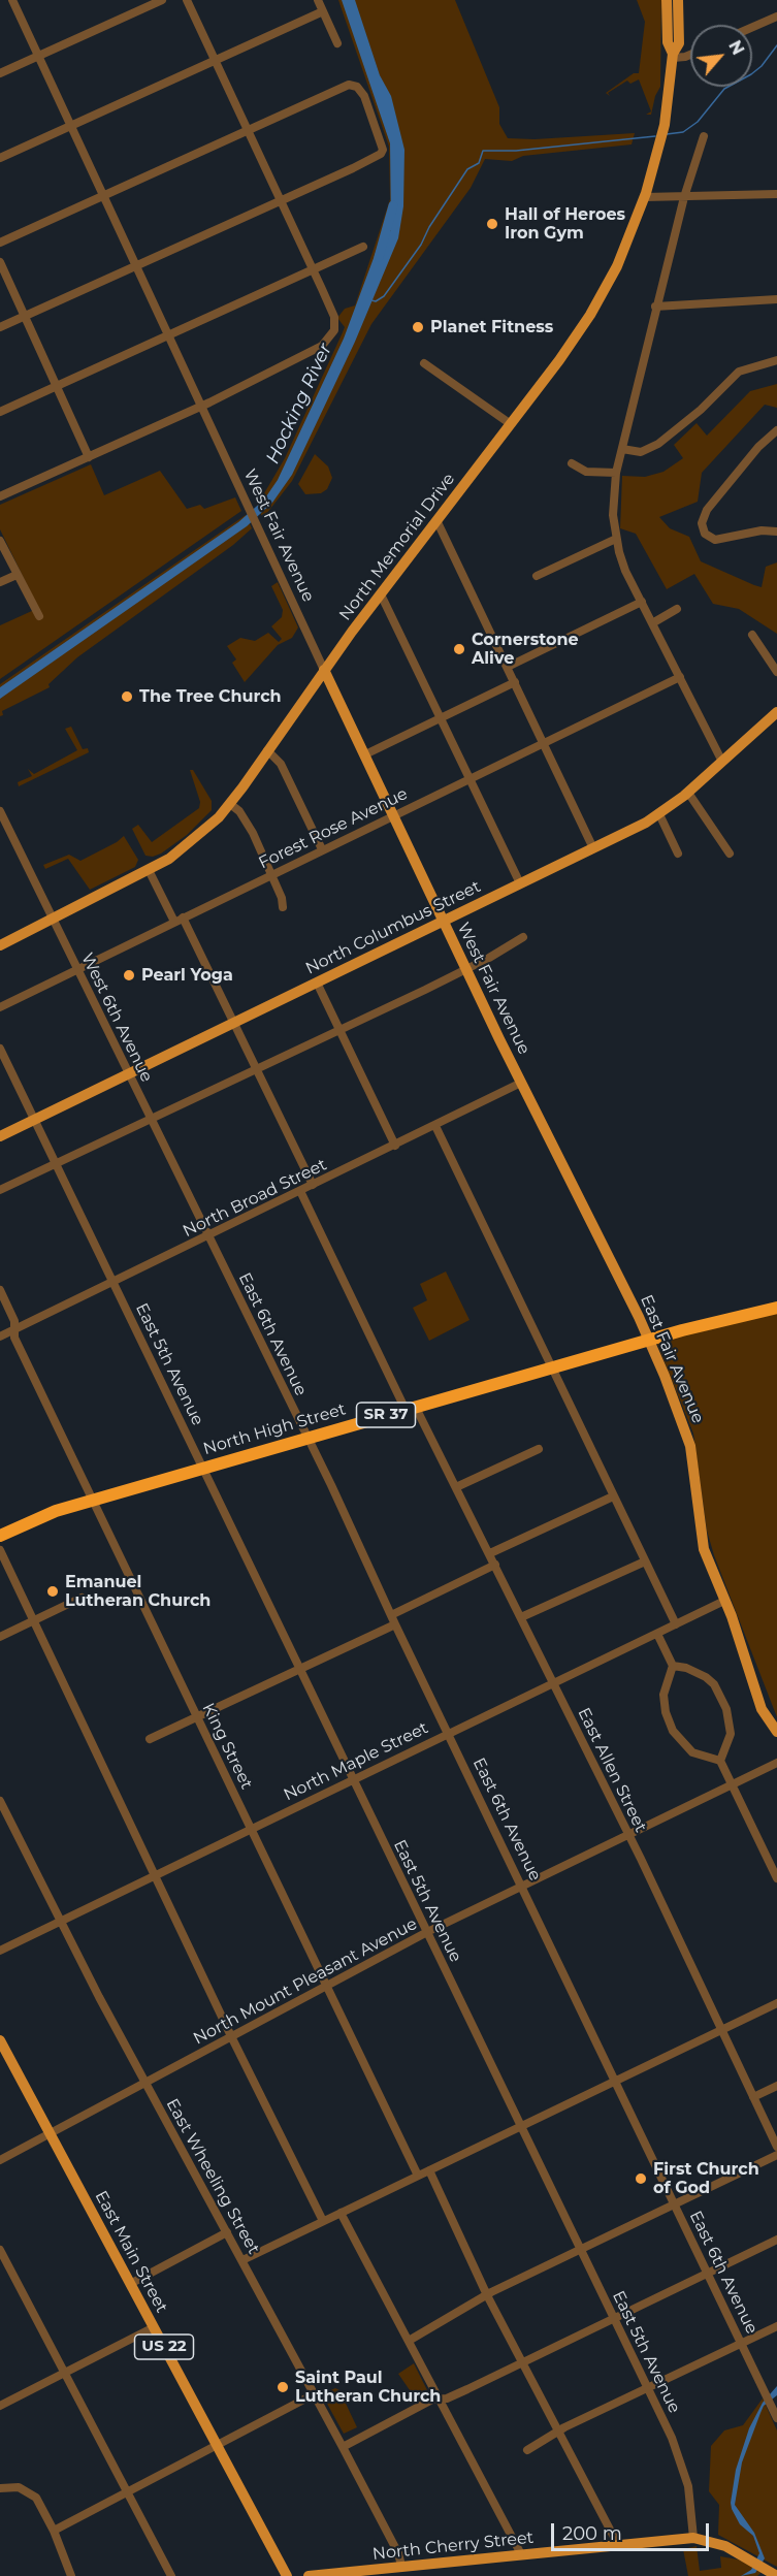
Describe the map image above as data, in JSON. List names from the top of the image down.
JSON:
{
  "streets": {
    "highway": ["SR 37", "North High Street"],
    "main road": [
      "West Fair Avenue",
      "North Memorial Drive",
      "North Columbus Street",
      "East Fair Avenue",
      "East Main Street",
      "US 22",
      "North Cherry Street"
    ],
    "street": [
      "Forest Rose Avenue",
      "West 6th Avenue",
      "North Broad Street",
      "East 6th Avenue",
      "East 5th Avenue",
      "King Street",
      "North Maple Street",
      "East Allen Street",
      "North Mount Pleasant Avenue",
      "East Wheeling Street"
    ]
  },
  "crossings": [
    ["West Fair Avenue", "North Memorial Drive"],
    ["West Fair Avenue", "Forest Rose Avenue"],
    ["West Fair Avenue", "North Columbus Street"],
    ["West Fair Avenue", "North Broad Street"],
    ["West Fair Avenue", "East Fair Avenue"],
    ["North Memorial Drive", "West 6th Avenue"],
    ["Forest Rose Avenue", "West 6th Avenue"],
    ["North Columbus Street", "West 6th Avenue"],
    ["North Columbus Street", "East 5th Avenue"],
    ["West 6th Avenue", "North Broad Street"],
    ["West 6th Avenue", "East 6th Avenue"],
    ["North Broad Street", "East 6th Avenue"],
    ["North Broad Street", "East Fair Avenue"],
    ["North Broad Street", "East 5th Avenue"],
    ["North Broad Street", "King Street"],
    ["North Broad Street", "East Allen Street"],
    ["East 6th Avenue", "North High Street"],
    ["East 6th Avenue", "North Maple Street"],
    ["East 6th Avenue", "North Mount Pleasant Avenue"],
    ["East Fair Avenue", "North High Street"],
    ["East Fair Avenue", "North Maple Street"],
    ["East 5th Avenue", "North High Street"],
    ["East 5th Avenue", "North Maple Street"],
    ["East 5th Avenue", "North Mount Pleasant Avenue"],
    ["East 5th Avenue", "North Cherry Street"],
    ["North High Street", "King Street"],
    ["North High Street", "East Allen Street"],
    ["King Street", "North Maple Street"],
    ["King Street", "North Mount Pleasant Avenue"],
    ["North Maple Street", "East Allen Street"],
    ["North Maple Street", "East Wheeling Street"],
    ["East Allen Street", "North Mount Pleasant Avenue"],
    ["North Mount Pleasant Avenue", "East Wheeling Street"],
    ["North Mount Pleasant Avenue", "East Main Street"],
    ["East Wheeling Street", "North Cherry Street"]
  ],
  "water": ["Hocking River"],
  "places": [
    "Hall of Heroes Iron Gym",
    "Planet Fitness",
    "Cornerstone Alive",
    "The Tree Church",
    "Pearl Yoga",
    "Emanuel Lutheran Church",
    "First Church of God",
    "Saint Paul Lutheran Church"
  ],
  "scale_bar": "200 m",
  "north": "top right"
}
